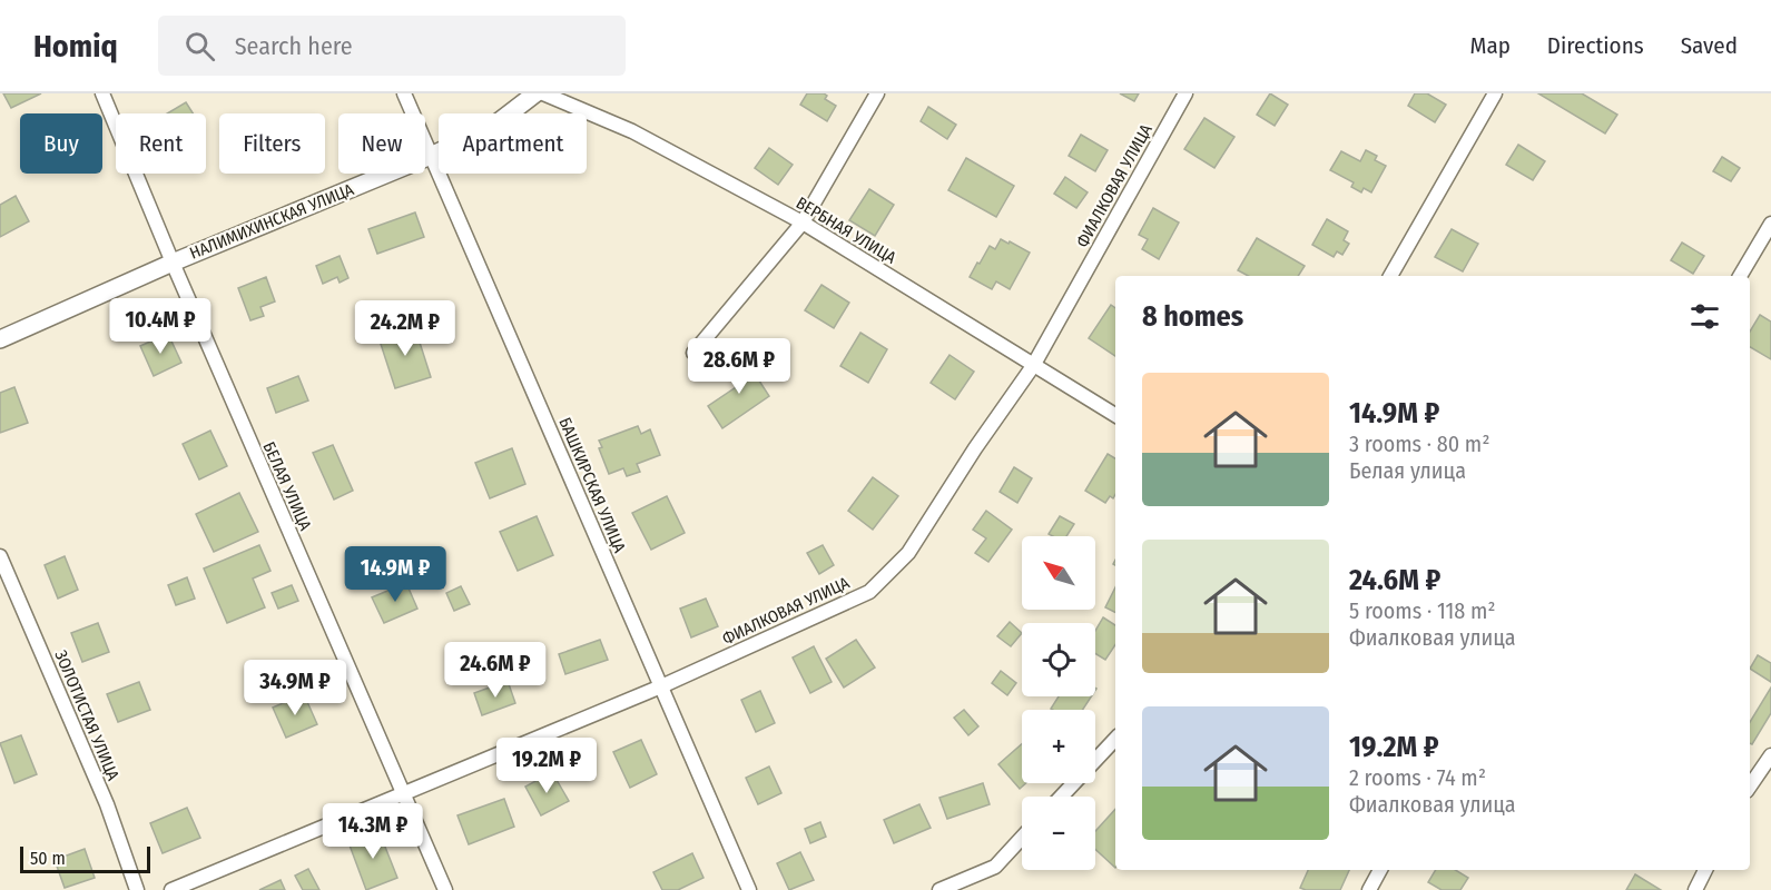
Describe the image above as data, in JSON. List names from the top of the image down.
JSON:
{
  "streets": {
    "street": [
      "ФИАЛКОВАЯ УЛИЦА",
      "НАЛИМИХИНСКАЯ УЛИЦА",
      "ВЕРБНАЯ УЛИЦА",
      "БАШКИРСКАЯ УЛИЦА",
      "БЕЛАЯ УЛИЦА",
      "ЗОЛОТИСТАЯ УЛИЦА"
    ]
  },
  "crossings": [
    ["ФИАЛКОВАЯ УЛИЦА", "ВЕРБНАЯ УЛИЦА"],
    ["ФИАЛКОВАЯ УЛИЦА", "БАШКИРСКАЯ УЛИЦА"],
    ["ФИАЛКОВАЯ УЛИЦА", "БЕЛАЯ УЛИЦА"],
    ["НАЛИМИХИНСКАЯ УЛИЦА", "БАШКИРСКАЯ УЛИЦА"],
    ["НАЛИМИХИНСКАЯ УЛИЦА", "БЕЛАЯ УЛИЦА"]
  ],
  "scale_bar": "50 m",
  "north": "top left",
  "page": {
    "header": "Homiq",
    "search": "Search here",
    "nav": ["Map", "Directions", "Saved"],
    "chip": [
      "Buy",
      "Rent",
      "Filters",
      "New",
      "Apartment"
    ],
    "heading": "8 homes",
    "price": [
      "10.4M ₽",
      "24.2M ₽",
      "28.6M ₽",
      "14.9M ₽",
      "24.6M ₽",
      "34.9M ₽",
      "19.2M ₽",
      "14.3M ₽"
    ],
    "list": [
      {
        "name": "14.9M ₽",
        "note": "3 rooms · 80 m² · Белая улица"
      },
      {
        "name": "24.6M ₽",
        "note": "5 rooms · 118 m² · Фиалковая улица"
      },
      {
        "name": "19.2M ₽",
        "note": "2 rooms · 74 m² · Фиалковая улица"
      }
    ],
    "map_buttons": ["+", "−"],
    "scale": "50 m"
  }
}
